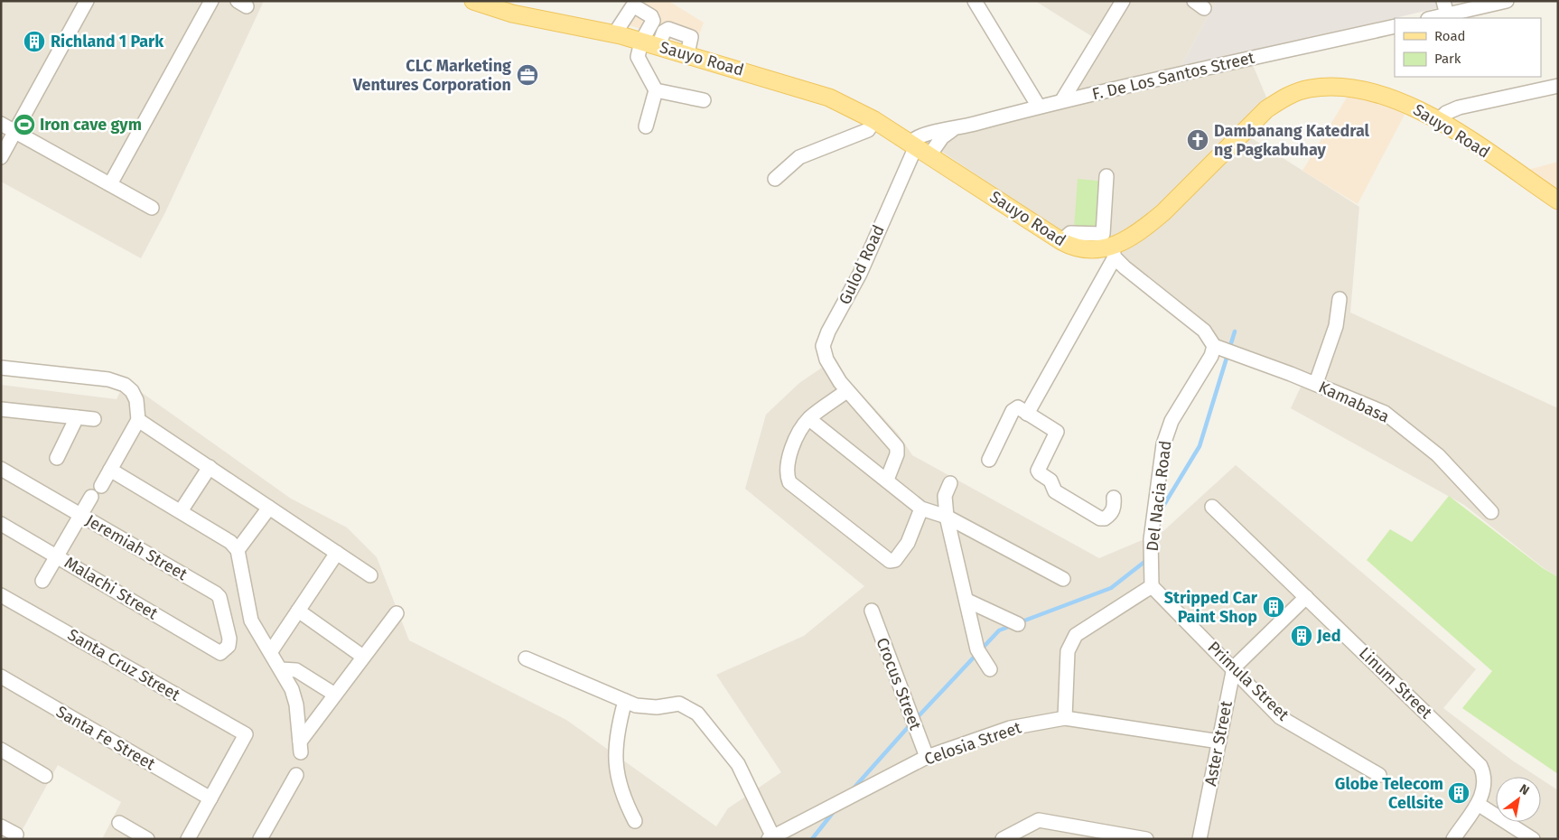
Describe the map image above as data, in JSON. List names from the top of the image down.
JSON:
{
  "streets": {
    "main road": ["Sauyo Road"],
    "street": [
      "F. De Los Santos Street",
      "Gulod Road",
      "Kamabasa",
      "Del Nacia Road",
      "Jeremiah Street",
      "Malachi Street",
      "Santa Cruz Street",
      "Primula Street",
      "Linum Street",
      "Crocus Street",
      "Santa Fe Street",
      "Celosia Street",
      "Aster Street"
    ]
  },
  "crossings": [
    ["Sauyo Road", "F. De Los Santos Street"],
    ["Sauyo Road", "Gulod Road"],
    ["F. De Los Santos Street", "Gulod Road"],
    ["Kamabasa", "Del Nacia Road"],
    ["Del Nacia Road", "Primula Street"],
    ["Jeremiah Street", "Malachi Street"],
    ["Santa Cruz Street", "Santa Fe Street"],
    ["Primula Street", "Aster Street"],
    ["Crocus Street", "Celosia Street"],
    ["Celosia Street", "Aster Street"]
  ],
  "places": {
    "building": [
      "Richland 1 Park",
      "Stripped Car Paint Shop",
      "Jed",
      "Globe Telecom Cellsite"
    ],
    "office": ["CLC Marketing Ventures Corporation"],
    "sports": ["Iron cave gym"],
    "church": ["Dambanang Katedral ng Pagkabuhay"]
  },
  "legend": ["Road", "Park"],
  "north": "top right"
}
